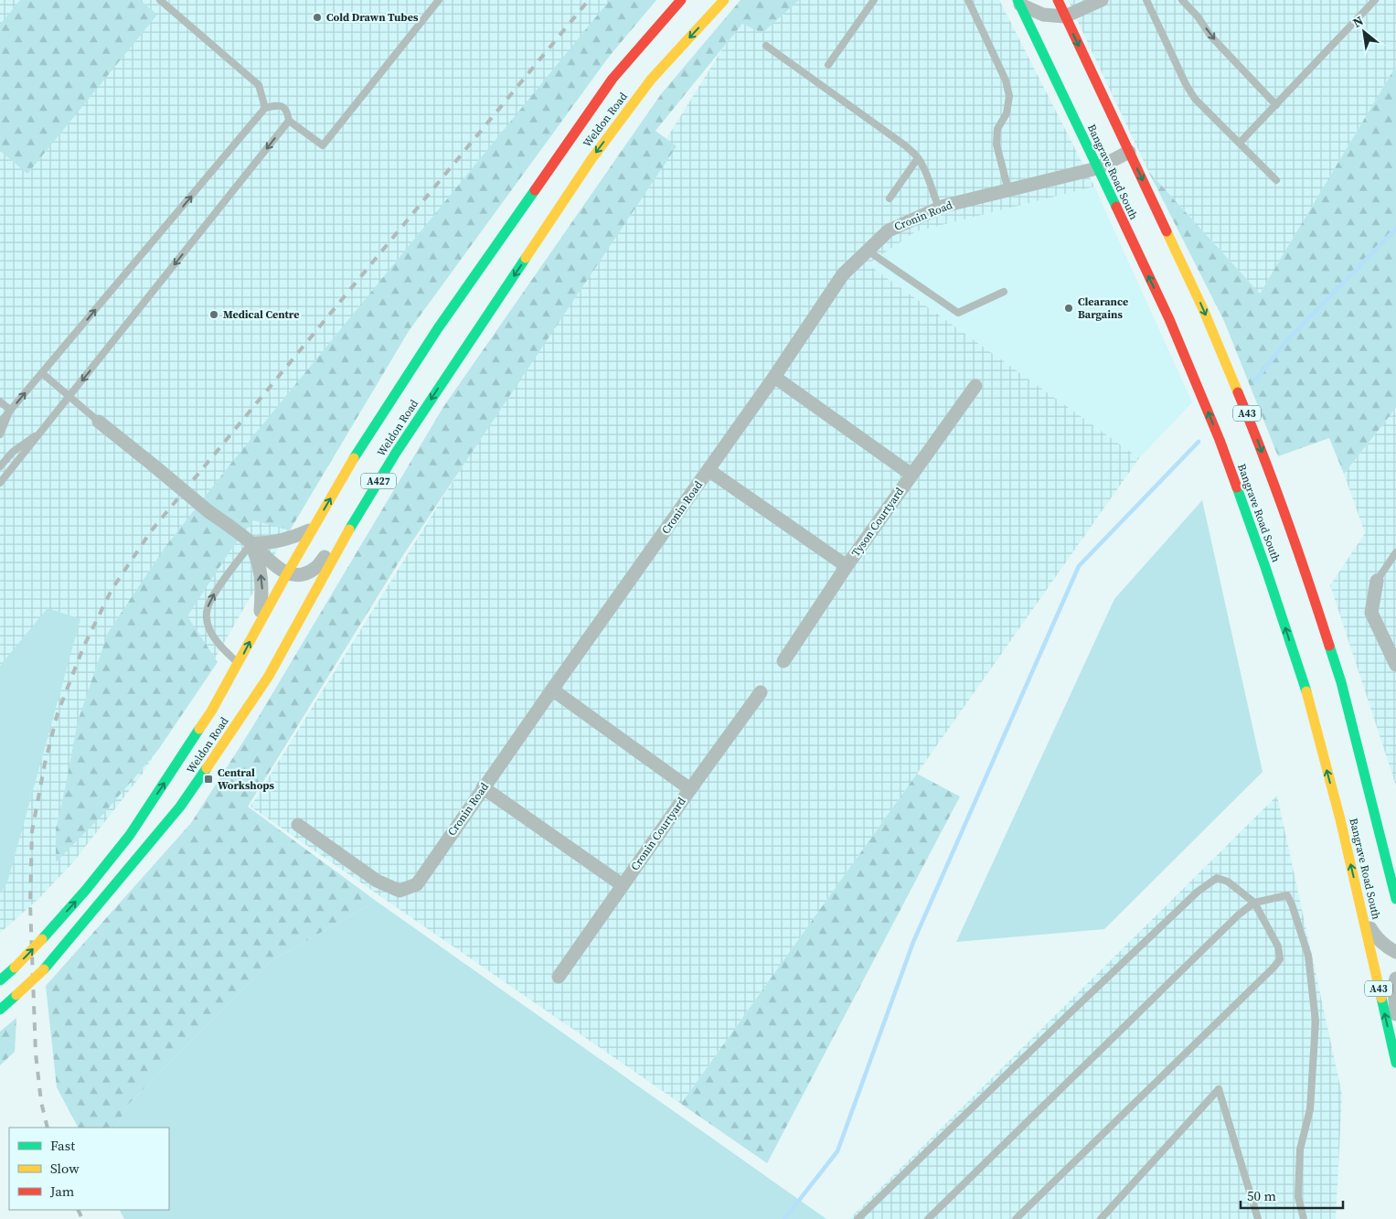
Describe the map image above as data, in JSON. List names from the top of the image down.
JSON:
{
  "streets": {
    "highway": [
      "Weldon Road",
      "Bangrave Road South",
      "A43",
      "A427"
    ],
    "street": ["Cronin Road", "Tyson Courtyard", "Cronin Courtyard"]
  },
  "crossings": [
    ["Bangrave Road South", "Cronin Road"]
  ],
  "places": {
    "other": ["Cold Drawn Tubes", "Clearance Bargains", "Medical Centre"],
    "transit": ["Central Workshops"]
  },
  "legend": ["Fast", "Slow", "Jam"],
  "scale_bar": "50 m",
  "north": "top left"
}
